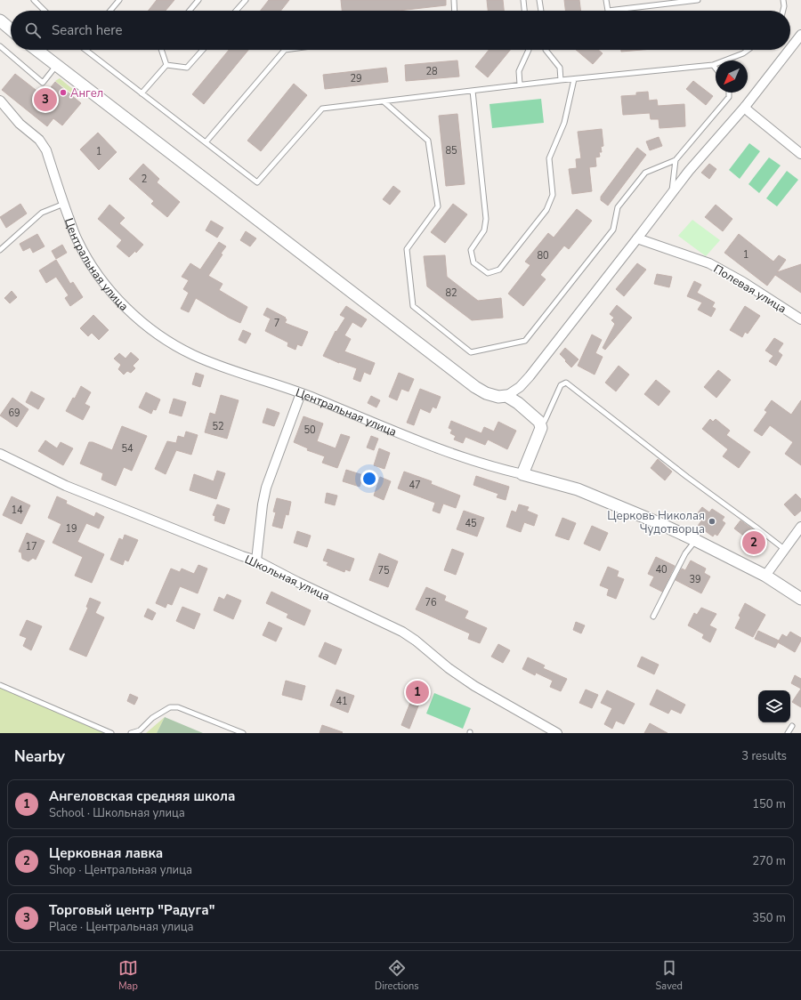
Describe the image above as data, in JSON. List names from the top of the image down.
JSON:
{
  "streets": {
    "street": ["Центральная улица", "Полевая улица", "Школьная улица"]
  },
  "places": ["Ангел", "Церковь Николая Чудотворца"],
  "house_numbers": [
    "28",
    "29",
    "85",
    "1",
    "2",
    "1",
    "80",
    "82",
    "7",
    "69",
    "52",
    "50",
    "54",
    "47",
    "14",
    "45",
    "19",
    "17",
    "40",
    "75",
    "39",
    "76",
    "41"
  ],
  "north": "bottom left",
  "page": {
    "search": "Search here",
    "pins": ["3", "2", "1"],
    "heading": ["Nearby", "3 results"],
    "list": [
      {
        "mark": "1",
        "name": "Ангеловская средняя школа",
        "note": "School · Школьная улица",
        "value": "150 m"
      },
      {
        "mark": "2",
        "name": "Церковная лавка",
        "note": "Shop · Центральная улица",
        "value": "270 m"
      },
      {
        "mark": "3",
        "name": "Торговый центр \"Радуга\"",
        "note": "Place · Центральная улица",
        "value": "350 m"
      }
    ],
    "nav": ["Map", "Directions", "Saved"]
  }
}
